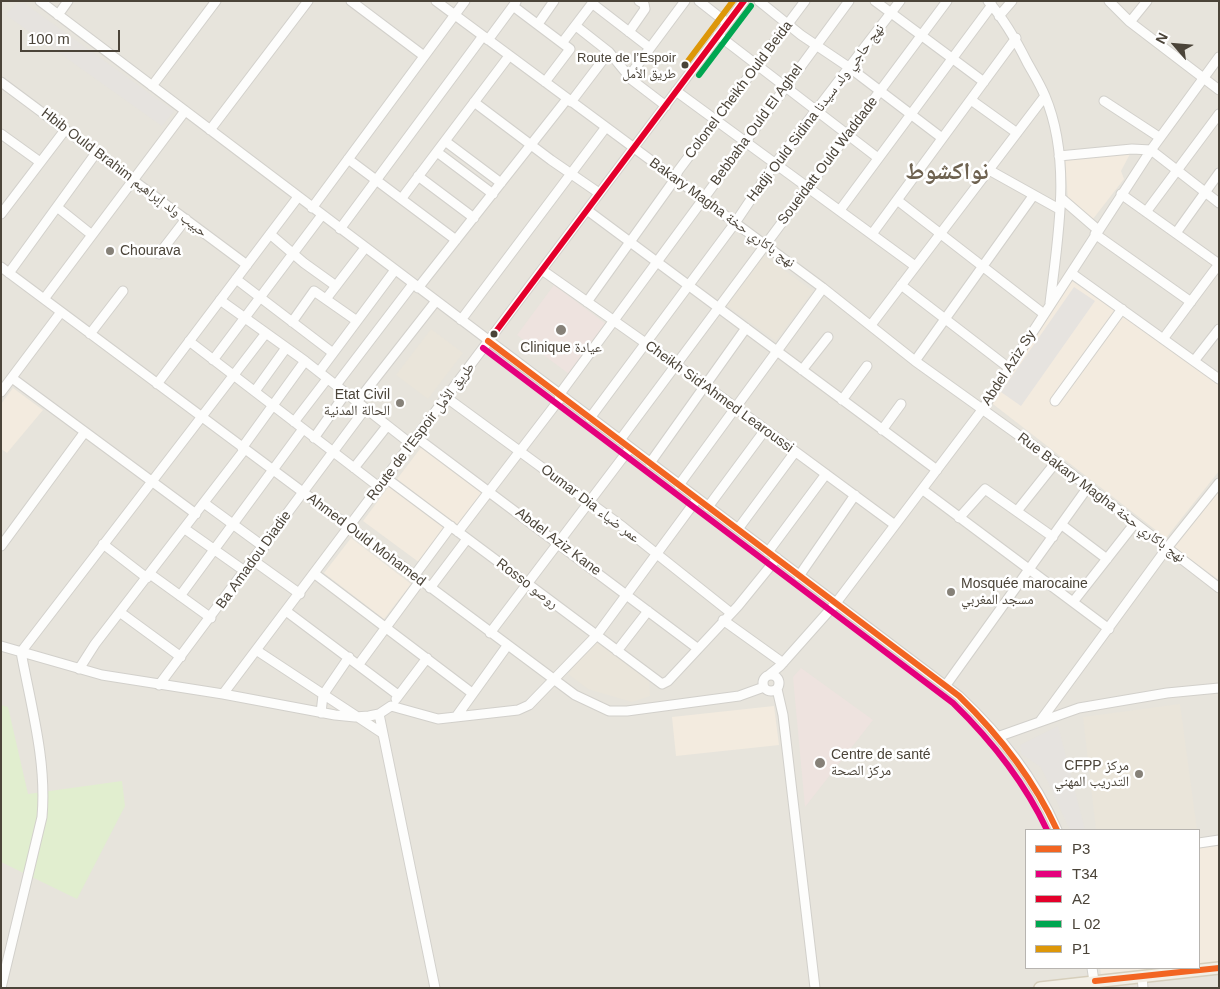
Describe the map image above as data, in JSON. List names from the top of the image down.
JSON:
{
  "streets": {
    "street": [
      "Colonel Cheikh Ould Beida",
      "Hadji Ould Sidina نهج حاجي ولد سيدنا",
      "Bebbaha Ould El Aghel",
      "Soueidatt Ould Waddade",
      "Hbib Ould Brahim حبيب ولد إبراهيم",
      "Bakary Magha نهج باكاري حخة",
      "Abdel Aziz Sy",
      "Cheikh Sid'Ahmed Learoussi",
      "Route de l’Espoir طريق الأمل",
      "Rue Bakary Magha نهج باكاري حخة",
      "Oumar Dia عمر ضياء",
      "Ahmed Ould Mohamed",
      "Abdel Aziz Kane",
      "Ba Amadou Diadie",
      "Rosso روصو"
    ]
  },
  "crossings": [
    ["Colonel Cheikh Ould Beida", "Bakary Magha نهج باكاري حخة"],
    ["Colonel Cheikh Ould Beida", "Cheikh Sid'Ahmed Learoussi"],
    ["Hadji Ould Sidina نهج حاجي ولد سيدنا", "Bakary Magha نهج باكاري حخة"],
    ["Hadji Ould Sidina نهج حاجي ولد سيدنا", "Cheikh Sid'Ahmed Learoussi"],
    ["Bebbaha Ould El Aghel", "Bakary Magha نهج باكاري حخة"],
    ["Bebbaha Ould El Aghel", "Cheikh Sid'Ahmed Learoussi"],
    ["Bebbaha Ould El Aghel", "Oumar Dia عمر ضياء"],
    ["Bebbaha Ould El Aghel", "Ahmed Ould Mohamed"],
    ["Bebbaha Ould El Aghel", "Abdel Aziz Kane"],
    ["Bebbaha Ould El Aghel", "Rosso روصو"],
    ["Soueidatt Ould Waddade", "Bakary Magha نهج باكاري حخة"],
    ["Soueidatt Ould Waddade", "Cheikh Sid'Ahmed Learoussi"],
    ["Bakary Magha نهج باكاري حخة", "Abdel Aziz Sy"],
    ["Bakary Magha نهج باكاري حخة", "Route de l’Espoir طريق الأمل"],
    ["Bakary Magha نهج باكاري حخة", "Rue Bakary Magha نهج باكاري حخة"],
    ["Abdel Aziz Sy", "Cheikh Sid'Ahmed Learoussi"],
    ["Abdel Aziz Sy", "Rue Bakary Magha نهج باكاري حخة"],
    ["Abdel Aziz Sy", "Ahmed Ould Mohamed"],
    ["Cheikh Sid'Ahmed Learoussi", "Route de l’Espoir طريق الأمل"],
    ["Route de l’Espoir طريق الأمل", "Oumar Dia عمر ضياء"],
    ["Route de l’Espoir طريق الأمل", "Ahmed Ould Mohamed"],
    ["Route de l’Espoir طريق الأمل", "Abdel Aziz Kane"],
    ["Route de l’Espoir طريق الأمل", "Rosso روصو"],
    ["Ahmed Ould Mohamed", "Ba Amadou Diadie"],
    ["Abdel Aziz Kane", "Ba Amadou Diadie"],
    ["Abdel Aziz Kane", "Rosso روصو"]
  ],
  "districts": ["نواكشوط"],
  "places": [
    "Route de l’Espoir طريق الأمل",
    "Chourava",
    "Clinique عيادة",
    "Etat Civil الحالة المدنية",
    "Mosquée marocaine مسجد المغربي",
    "Centre de santé مركز الصحة",
    "CFPP مركز التدريب المهني"
  ],
  "lines": [
    "transit line A2",
    "transit line P1",
    "transit line P3",
    "transit line T34"
  ],
  "legend": [
    "P3",
    "T34",
    "A2",
    "L 02",
    "P1"
  ],
  "scale_bar": "100 m",
  "north": "top left"
}
